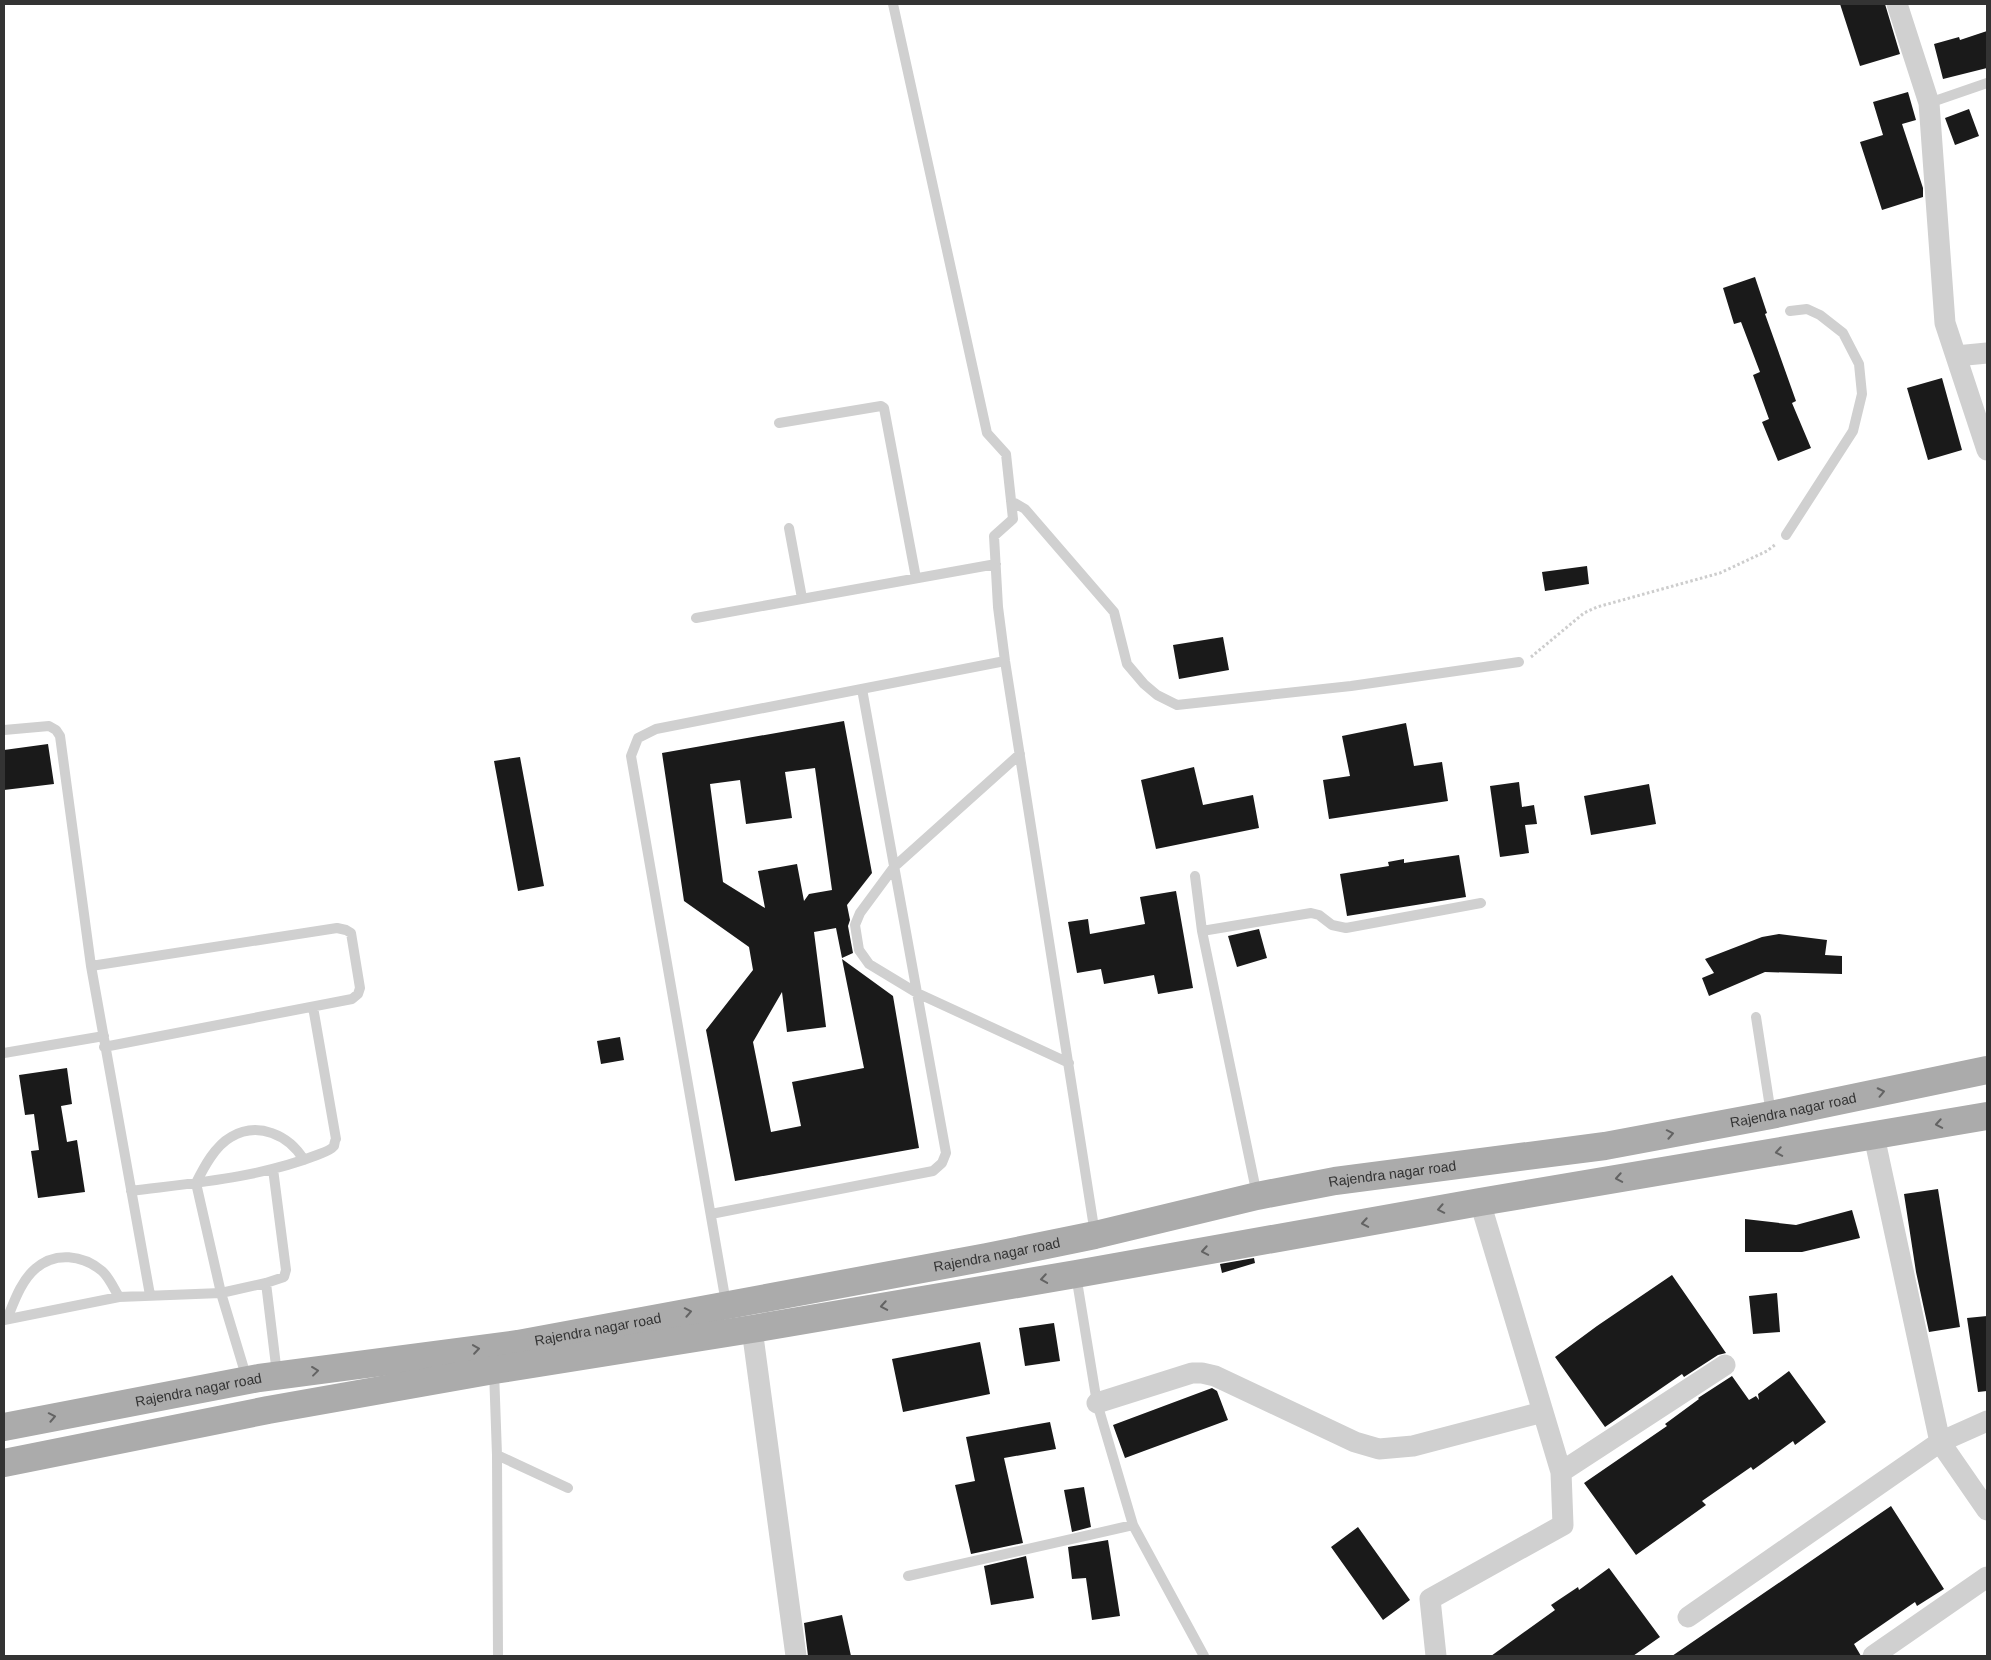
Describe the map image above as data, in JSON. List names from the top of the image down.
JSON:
{
  "streets": {
    "main road": ["Rajendra nagar road"]
  }
}
